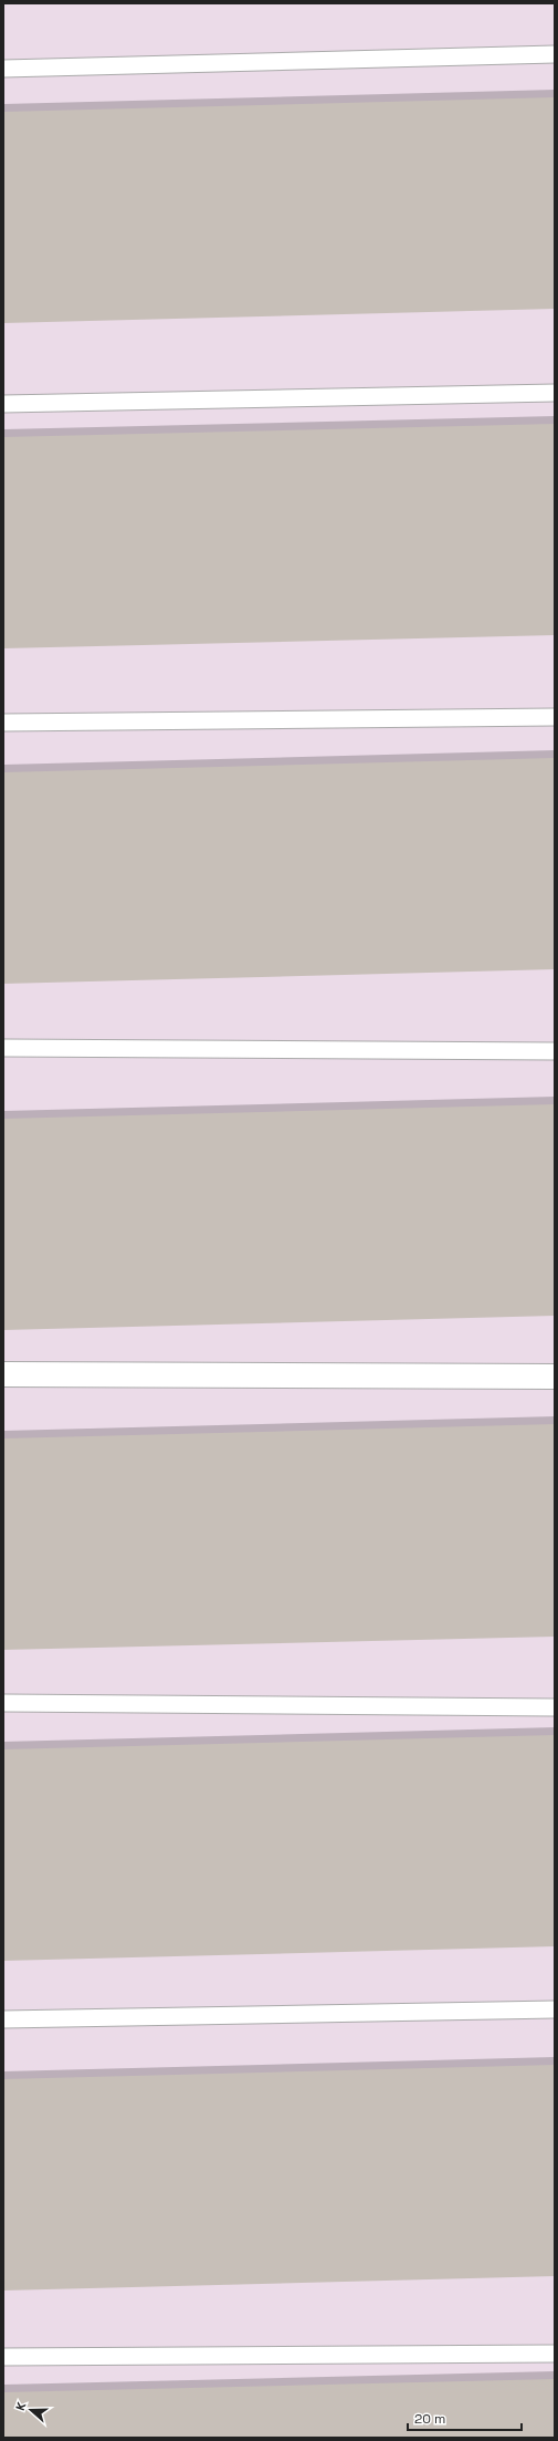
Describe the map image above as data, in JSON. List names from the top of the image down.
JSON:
{
  "scale_bar": "20 m",
  "north": "left"
}
